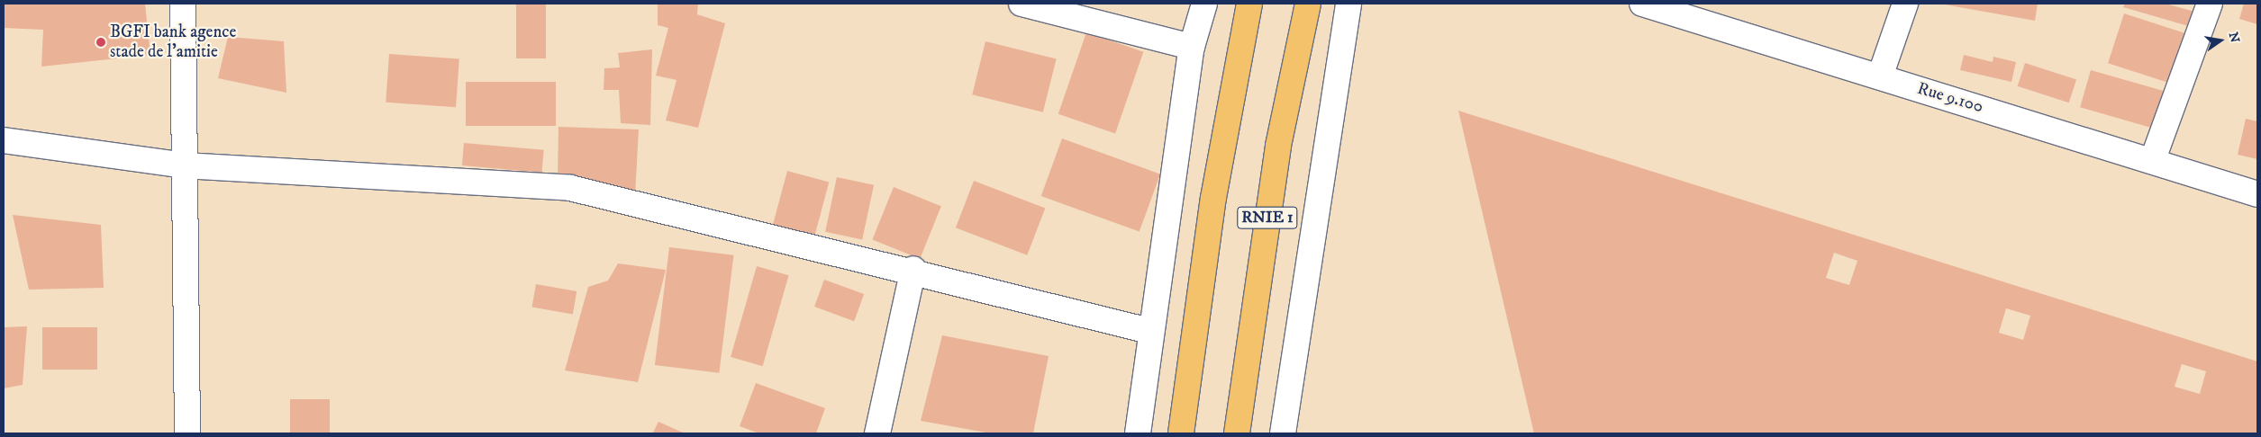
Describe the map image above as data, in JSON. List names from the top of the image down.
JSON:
{
  "streets": {
    "highway": ["RNIE 1"],
    "street": ["Rue 9.100"]
  },
  "places": ["BGFI bank agence stade de l'amitie"],
  "north": "right"
}
